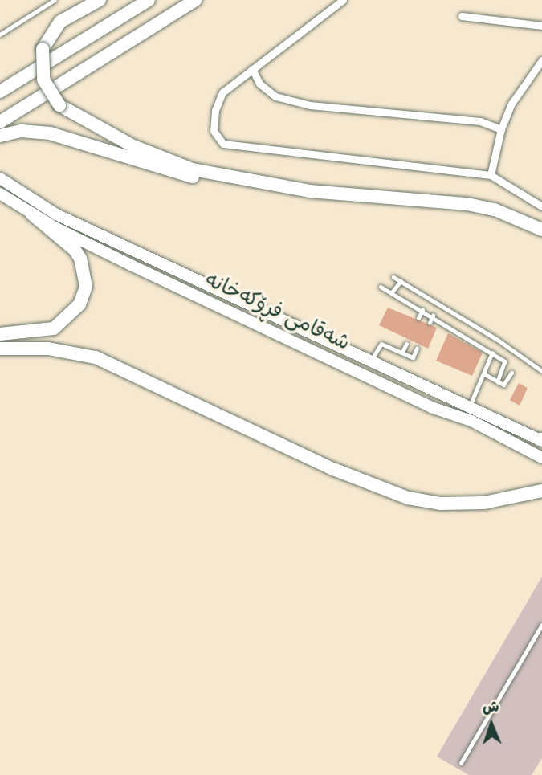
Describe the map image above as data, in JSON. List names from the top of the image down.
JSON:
{
  "streets": {
    "main road": ["شەقامی فڕۆکەخانە"]
  },
  "north": "top"
}
